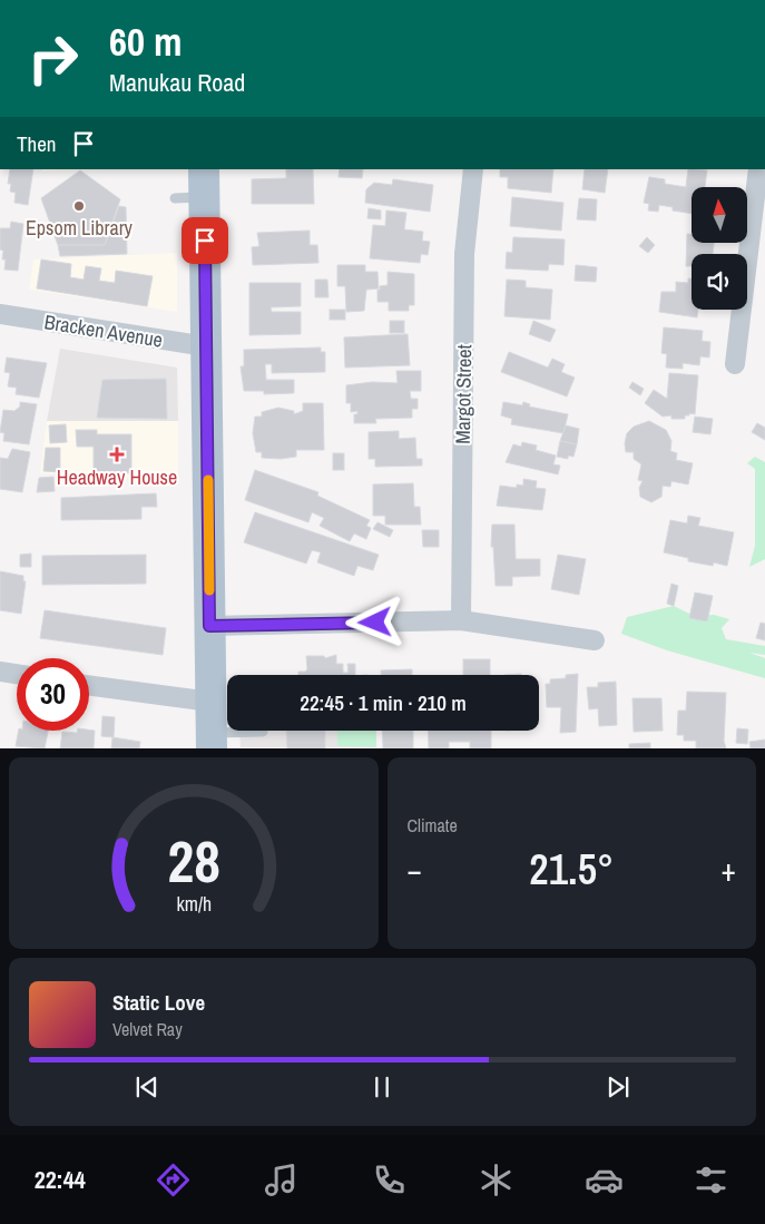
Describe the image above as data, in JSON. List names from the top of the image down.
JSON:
{
  "streets": {
    "street": ["Bracken Avenue", "Margot Street"]
  },
  "places": {
    "other": ["Epsom Library"],
    "health": ["Headway House"]
  },
  "north": "top",
  "page": {
    "turn": ["60 m", "Manukau Road"],
    "then": "Then",
    "limit": "30",
    "trip": "22:45 · 1 min · 210 m",
    "tile": "Climate",
    "heat": ["−", "21.5°", "+"],
    "song": ["Static Love", "Velvet Ray"],
    "tabs": "22:44",
    "gauge": ["28", "km/h"]
  }
}
